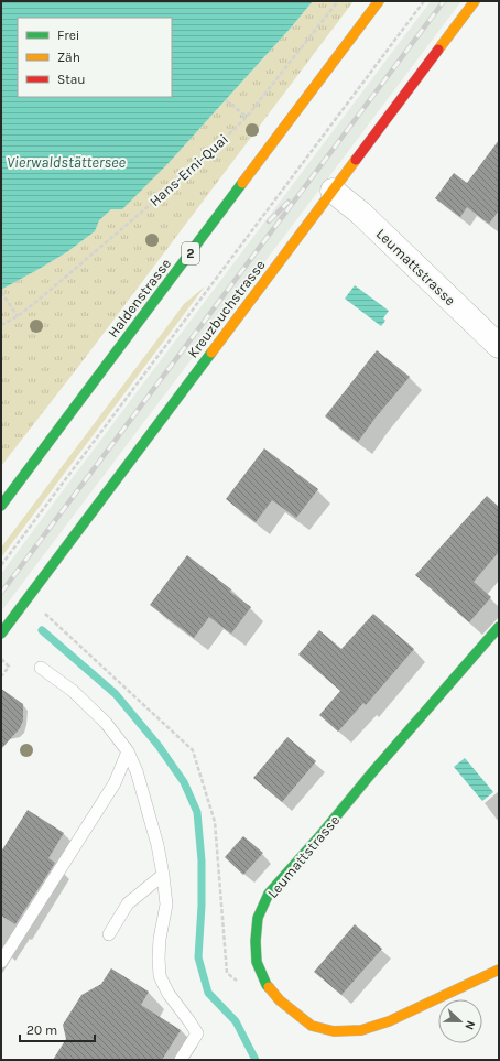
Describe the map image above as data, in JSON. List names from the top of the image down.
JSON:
{
  "streets": {
    "street": [
      "2",
      "Leumattstrasse",
      "Haldenstrasse",
      "Kreuzbuchstrasse"
    ],
    "path": ["Hans-Erni-Quai"]
  },
  "crossings": [
    ["Leumattstrasse", "Kreuzbuchstrasse"]
  ],
  "water": ["Vierwaldstättersee"],
  "legend": ["Frei", "Zäh", "Stau"],
  "scale_bar": "20 m",
  "north": "right"
}
